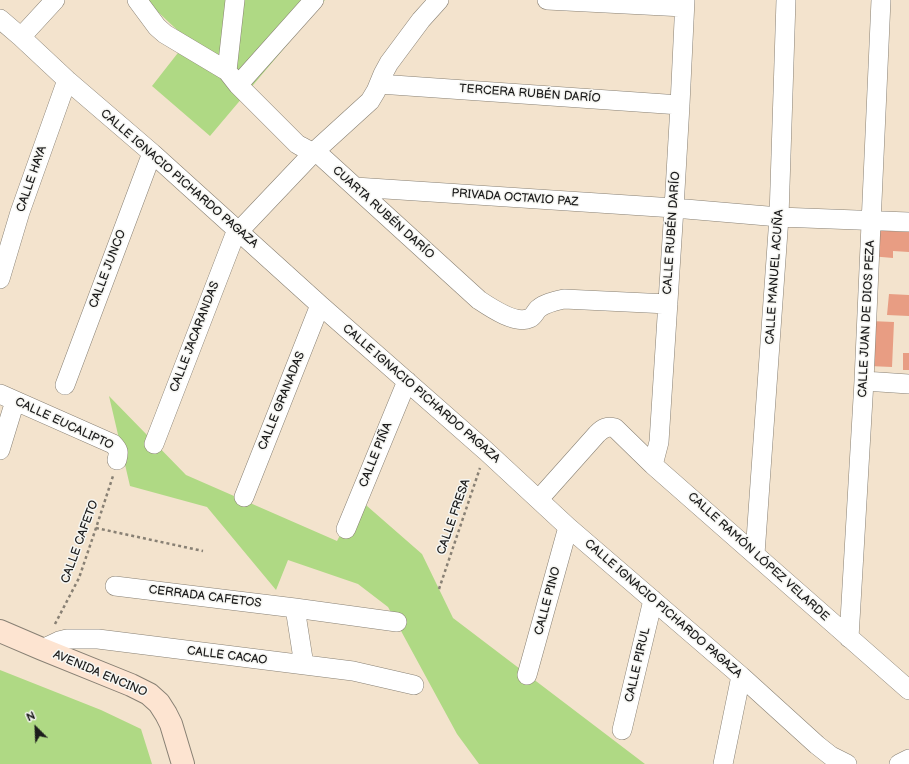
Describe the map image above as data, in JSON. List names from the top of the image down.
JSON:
{
  "streets": {
    "main road": ["AVENIDA ENCINO"],
    "street": [
      "TERCERA RUBÉN DARÍO",
      "CALLE HAYA",
      "CALLE IGNACIO PICHARDO PAGAZA",
      "PRIVADA OCTAVIO PAZ",
      "CUARTA RUBÉN DARÍO",
      "CALLE RUBÉN DARÍO",
      "CALLE JUNCO",
      "CALLE MANUEL ACUÑA",
      "CALLE JUAN DE DIOS PEZA",
      "CALLE JACARANDAS",
      "CALLE GRANADAS",
      "CALLE EUCALIPTO",
      "CALLE PIÑA",
      "CALLE RAMÓN LÓPEZ VELARDE",
      "CERRADA CAFETOS",
      "CALLE PINO",
      "CALLE CACAO",
      "CALLE PIRUL"
    ],
    "path": ["CALLE FRESA", "CALLE CAFETO"]
  },
  "crossings": [
    ["TERCERA RUBÉN DARÍO", "CALLE RUBÉN DARÍO"],
    ["TERCERA RUBÉN DARÍO", "CALLE JACARANDAS"],
    ["CALLE HAYA", "CALLE IGNACIO PICHARDO PAGAZA"],
    ["CALLE IGNACIO PICHARDO PAGAZA", "CALLE JUNCO"],
    ["CALLE IGNACIO PICHARDO PAGAZA", "CALLE JACARANDAS"],
    ["CALLE IGNACIO PICHARDO PAGAZA", "CALLE GRANADAS"],
    ["CALLE IGNACIO PICHARDO PAGAZA", "CALLE PIÑA"],
    ["CALLE IGNACIO PICHARDO PAGAZA", "CALLE FRESA"],
    ["CALLE IGNACIO PICHARDO PAGAZA", "CALLE RAMÓN LÓPEZ VELARDE"],
    ["CALLE IGNACIO PICHARDO PAGAZA", "CALLE PINO"],
    ["CALLE IGNACIO PICHARDO PAGAZA", "CALLE PIRUL"],
    ["PRIVADA OCTAVIO PAZ", "CUARTA RUBÉN DARÍO"],
    ["PRIVADA OCTAVIO PAZ", "CALLE RUBÉN DARÍO"],
    ["PRIVADA OCTAVIO PAZ", "CALLE MANUEL ACUÑA"],
    ["PRIVADA OCTAVIO PAZ", "CALLE JUAN DE DIOS PEZA"],
    ["CUARTA RUBÉN DARÍO", "CALLE RUBÉN DARÍO"],
    ["CUARTA RUBÉN DARÍO", "CALLE JACARANDAS"],
    ["CALLE RUBÉN DARÍO", "CALLE RAMÓN LÓPEZ VELARDE"],
    ["CALLE MANUEL ACUÑA", "CALLE RAMÓN LÓPEZ VELARDE"],
    ["CALLE JUAN DE DIOS PEZA", "CALLE RAMÓN LÓPEZ VELARDE"],
    ["CALLE EUCALIPTO", "CALLE CAFETO"],
    ["CALLE CAFETO", "CALLE CACAO"],
    ["CALLE CAFETO", "AVENIDA ENCINO"],
    ["CALLE CACAO", "AVENIDA ENCINO"]
  ],
  "north": "top left"
}
